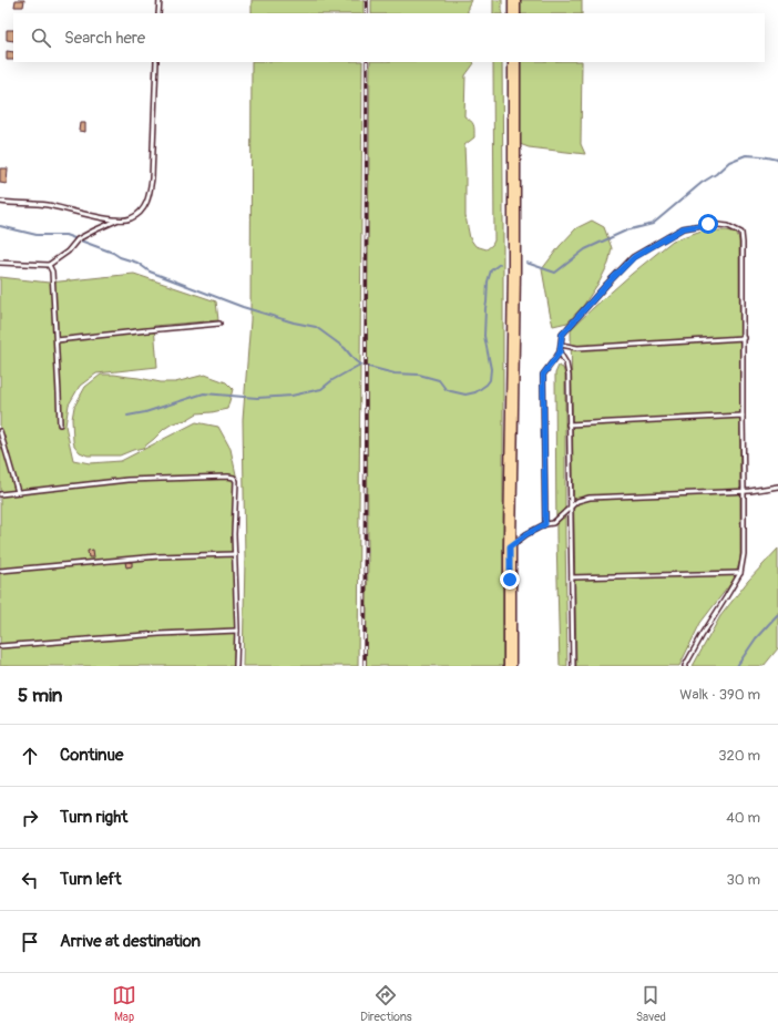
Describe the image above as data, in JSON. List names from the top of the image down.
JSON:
{
  "page": {
    "search": "Search here",
    "heading": ["5 min", "Walk · 390 m"],
    "list": [
      ["Continue", "320 m"],
      ["Turn right", "40 m"],
      ["Turn left", "30 m"],
      "Arrive at destination"
    ],
    "nav": ["Map", "Directions", "Saved"]
  }
}
